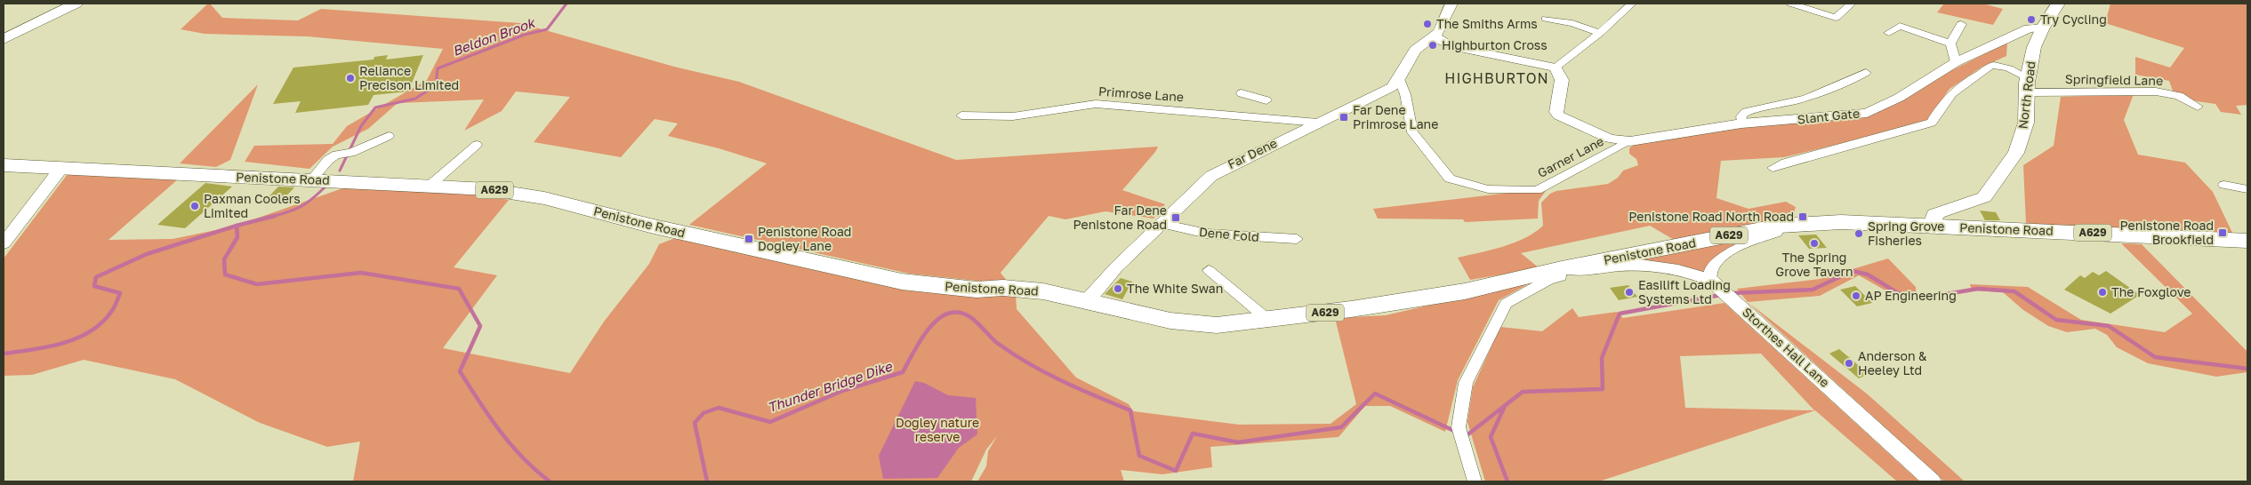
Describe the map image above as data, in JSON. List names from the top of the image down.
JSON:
{
  "streets": {
    "highway": ["Penistone Road", "A629"],
    "main road": ["North Road"],
    "street": [
      "Springfield Lane",
      "Primrose Lane",
      "Slant Gate",
      "Far Dene",
      "Garner Lane",
      "Dene Fold",
      "Storthes Hall Lane"
    ]
  },
  "crossings": [
    ["Springfield Lane", "North Road"],
    ["Primrose Lane", "Far Dene"],
    ["North Road", "Slant Gate"],
    ["North Road", "Penistone Road"],
    ["Slant Gate", "Garner Lane"],
    ["Far Dene", "Garner Lane"],
    ["Far Dene", "Penistone Road"],
    ["Far Dene", "Dene Fold"],
    ["Penistone Road", "Storthes Hall Lane"]
  ],
  "districts": ["HIGHBURTON"],
  "water": ["Beldon Brook", "Thunder Bridge Dike"],
  "parks": ["Dogley nature reserve"],
  "places": {
    "other": [
      "Try Cycling",
      "The Smiths Arms",
      "Highburton Cross",
      "Reliance Precison Limited",
      "Paxman Coolers Limited",
      "Spring Grove Fisheries",
      "The Spring Grove Tavern",
      "The White Swan",
      "Easilift Loading Systems Ltd",
      "The Foxglove",
      "AP Engineering",
      "Anderson & Heeley Ltd"
    ],
    "transit": [
      "Far Dene Primrose Lane",
      "Penistone Road North Road",
      "Far Dene Penistone Road",
      "Penistone Road Brookfield",
      "Penistone Road Dogley Lane"
    ]
  }
}
